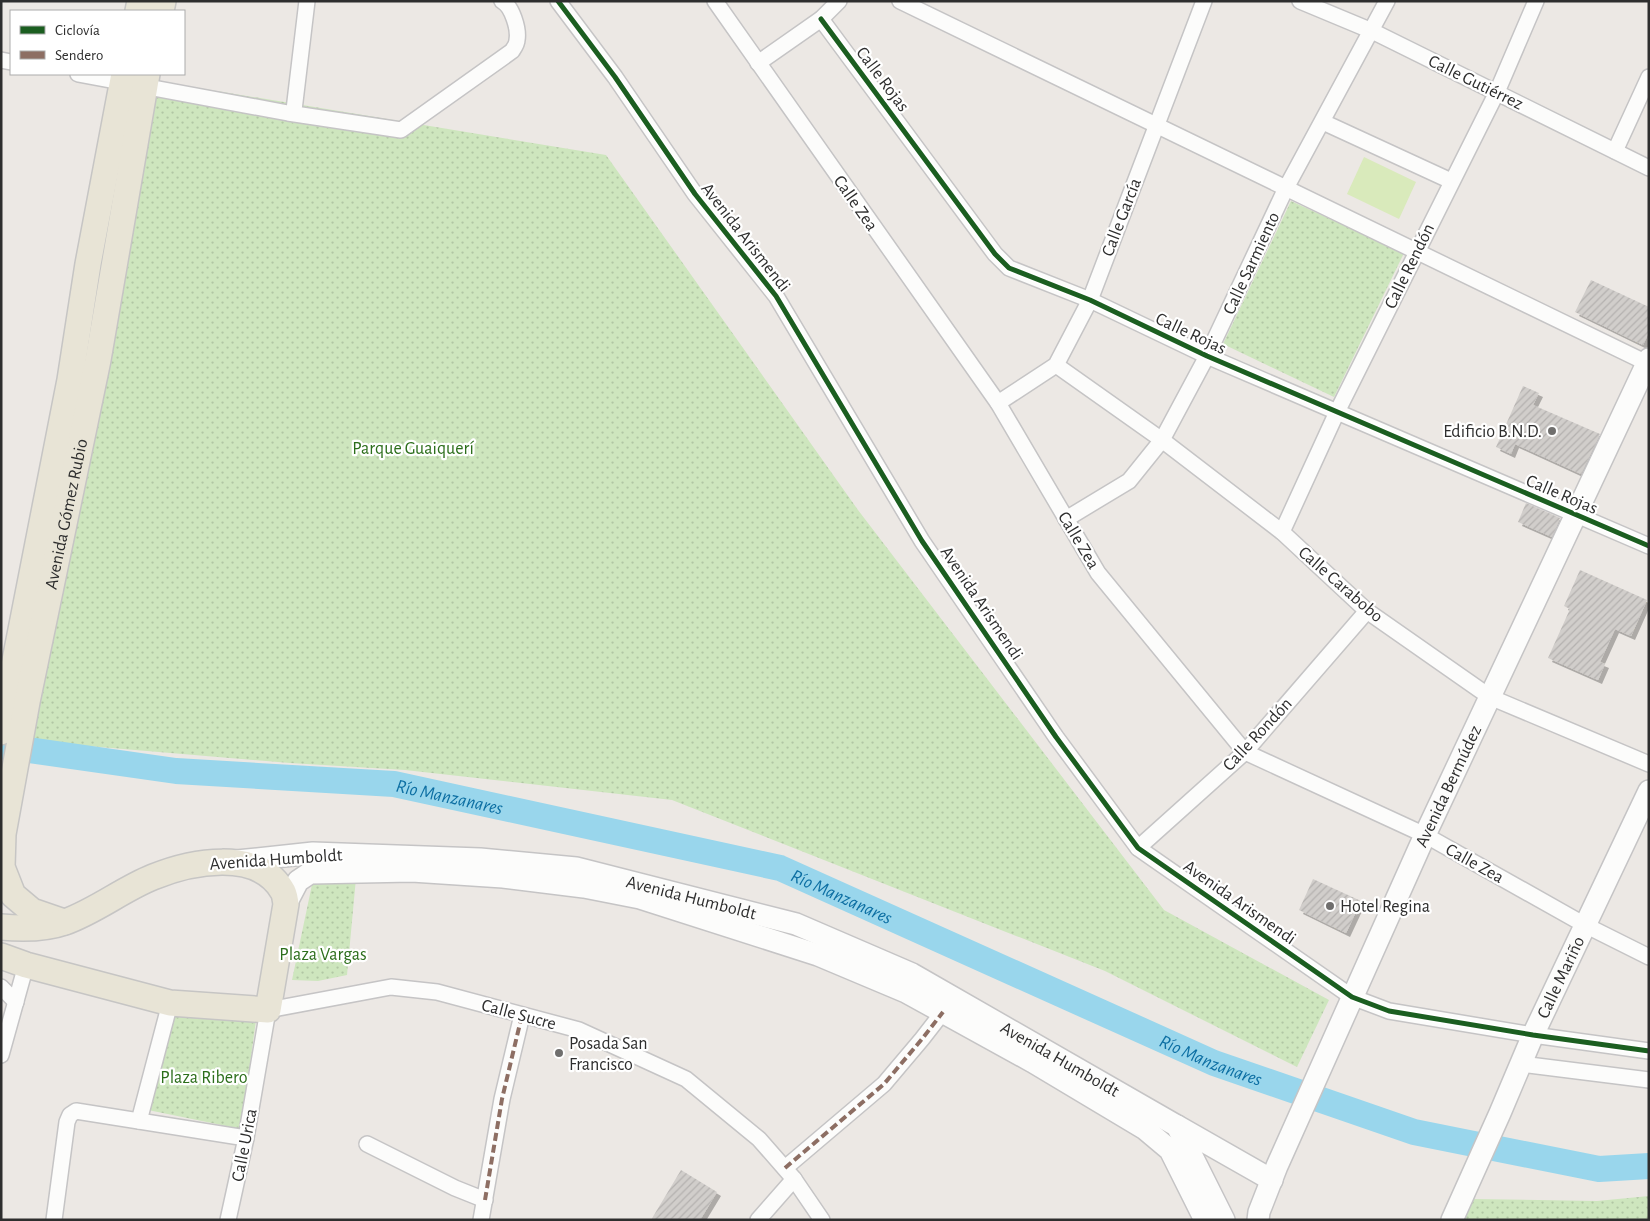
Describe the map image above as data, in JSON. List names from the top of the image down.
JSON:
{
  "streets": {
    "main road": [
      "Avenida Gómez Rubio",
      "Avenida Bermúdez",
      "Avenida Humboldt",
      "Calle Mariño"
    ],
    "street": [
      "Calle Rojas",
      "Calle Gutiérrez",
      "Calle Zea",
      "Calle García",
      "Avenida Arismendi",
      "Calle Sarmiento",
      "Calle Rendón",
      "Calle Carabobo",
      "Calle Rondón",
      "Calle Sucre",
      "Calle Urica"
    ]
  },
  "crossings": [
    ["Calle Rojas", "Calle García"],
    ["Calle Rojas", "Calle Sarmiento"],
    ["Calle Rojas", "Calle Rendón"],
    ["Calle Rojas", "Avenida Bermúdez"],
    ["Calle Gutiérrez", "Calle Sarmiento"],
    ["Calle Gutiérrez", "Calle Rendón"],
    ["Calle Zea", "Calle García"],
    ["Calle Zea", "Calle Sarmiento"],
    ["Calle Zea", "Calle Rondón"],
    ["Calle Zea", "Avenida Bermúdez"],
    ["Calle Zea", "Calle Mariño"],
    ["Calle García", "Calle Carabobo"],
    ["Avenida Arismendi", "Calle Rondón"],
    ["Avenida Arismendi", "Avenida Bermúdez"],
    ["Avenida Arismendi", "Calle Mariño"],
    ["Calle Sarmiento", "Calle Carabobo"],
    ["Calle Rendón", "Calle Carabobo"],
    ["Avenida Gómez Rubio", "Avenida Humboldt"],
    ["Calle Carabobo", "Calle Rondón"],
    ["Calle Carabobo", "Avenida Bermúdez"],
    ["Calle Sucre", "Calle Urica"]
  ],
  "water": ["Río Manzanares"],
  "parks": ["Parque Guaiquerí", "Plaza Vargas", "Plaza Ribero"],
  "places": ["Edificio B.N.D.", "Hotel Regina", "Posada San Francisco"],
  "legend": ["Ciclovía", "Sendero"]
}
